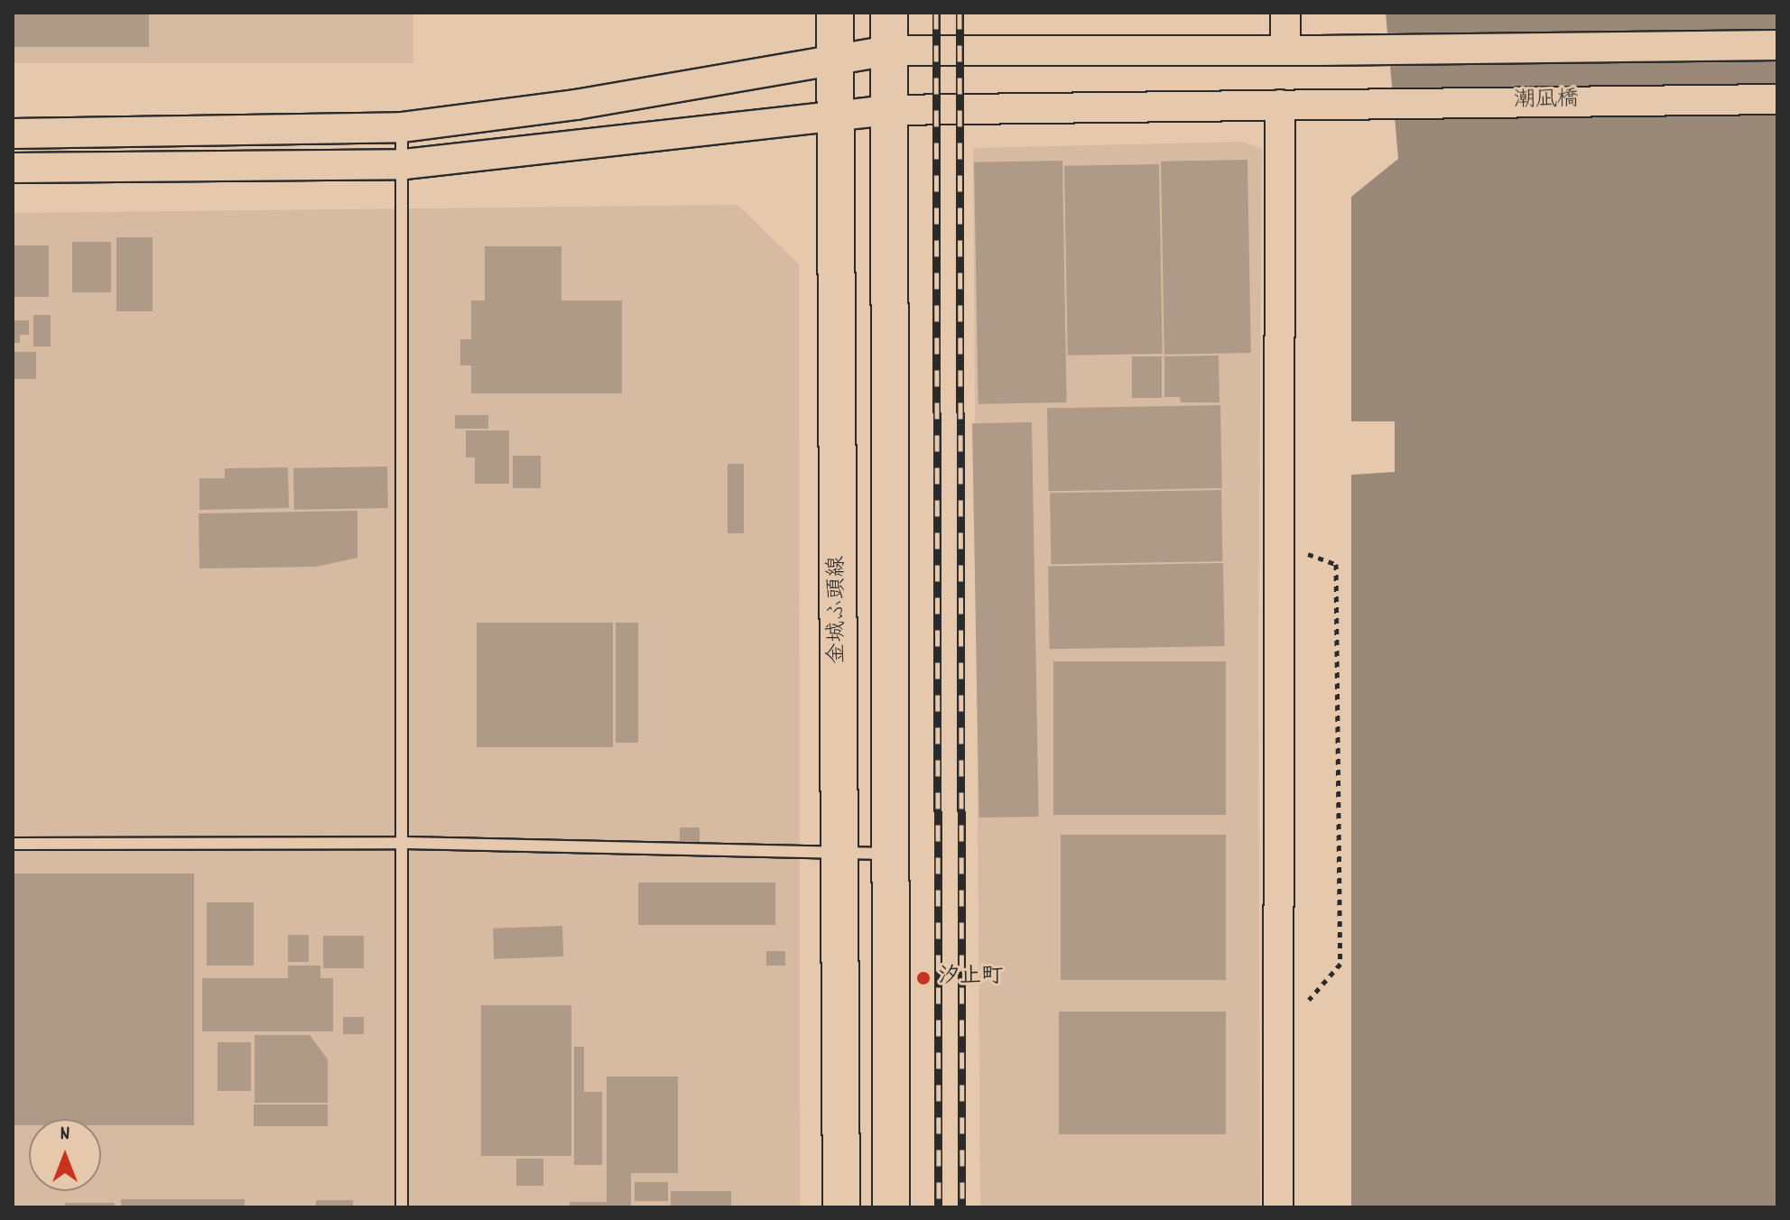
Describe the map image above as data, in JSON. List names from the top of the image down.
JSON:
{
  "streets": {
    "main road": ["金城ふ頭線"],
    "street": ["潮凪橋"]
  },
  "crossings": [
    ["潮凪橋", "金城ふ頭線"]
  ],
  "places": ["汐止町"],
  "north": "top"
}
